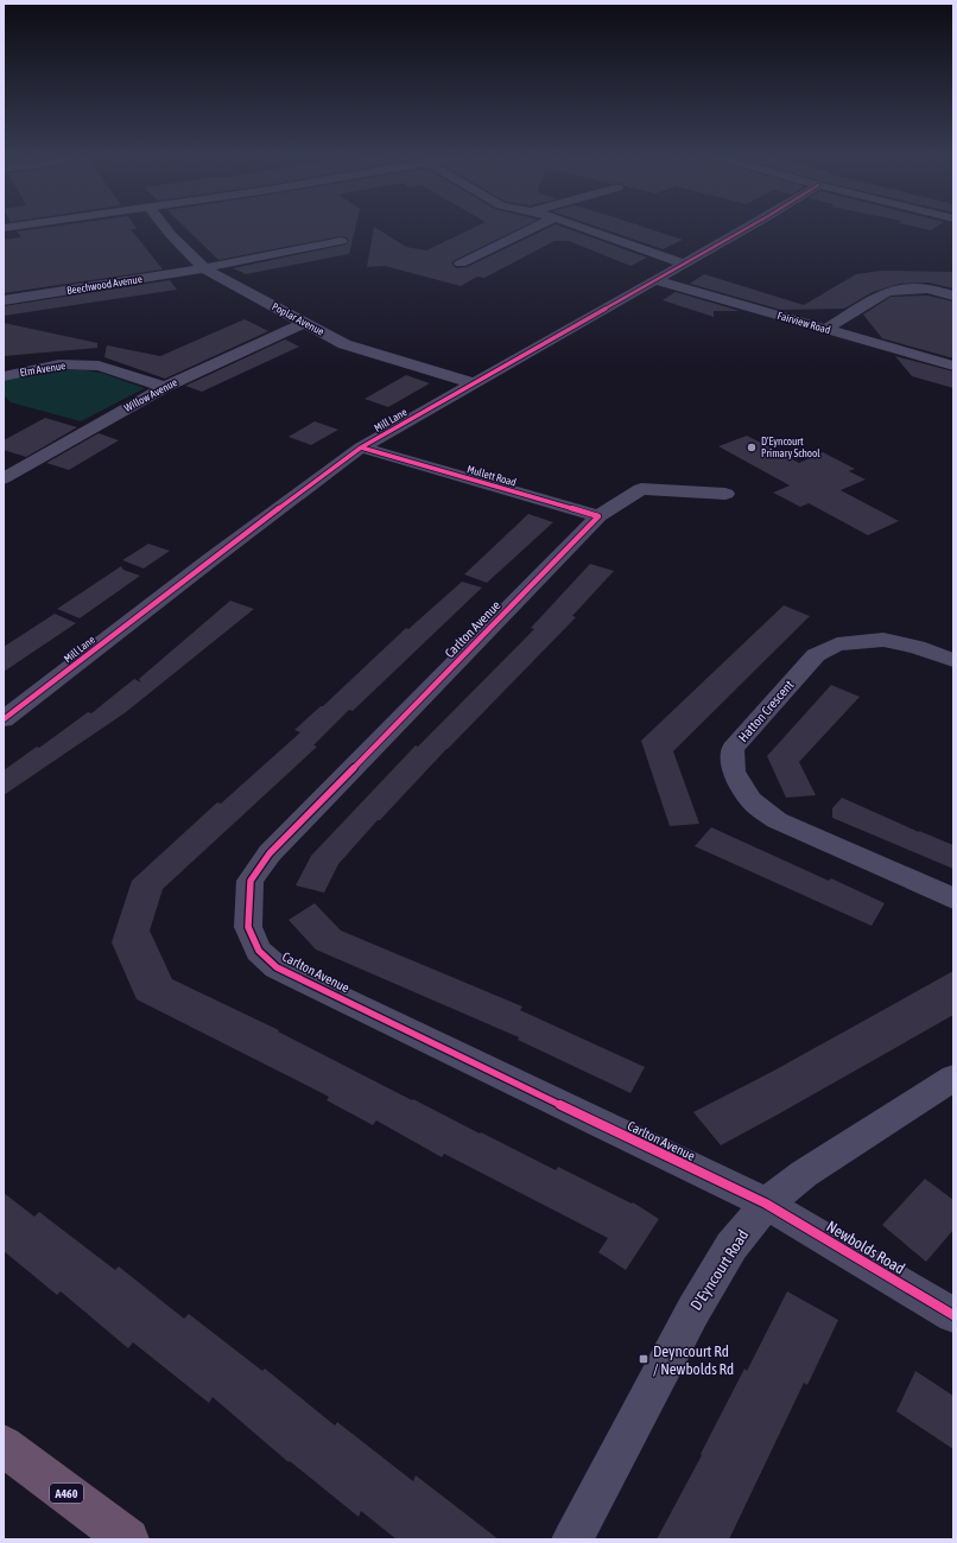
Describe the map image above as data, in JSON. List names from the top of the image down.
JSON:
{
  "streets": {
    "highway": ["A460"],
    "street": [
      "Beechwood Avenue",
      "Poplar Avenue",
      "Fairview Road",
      "Elm Avenue",
      "Willow Avenue",
      "Mill Lane",
      "Mullett Road",
      "Carlton Avenue",
      "Hatton Crescent",
      "Newbolds Road",
      "D'Eyncourt Road"
    ]
  },
  "crossings": [
    ["Beechwood Avenue", "Poplar Avenue"],
    ["Poplar Avenue", "Willow Avenue"],
    ["Poplar Avenue", "Mill Lane"],
    ["Fairview Road", "Mill Lane"],
    ["Elm Avenue", "Willow Avenue"],
    ["Mill Lane", "Mullett Road"],
    ["Mullett Road", "Carlton Avenue"],
    ["Carlton Avenue", "Newbolds Road"],
    ["Carlton Avenue", "D'Eyncourt Road"],
    ["Newbolds Road", "D'Eyncourt Road"]
  ],
  "places": {
    "other": ["D'Eyncourt Primary School"],
    "transit": ["Deyncourt Rd / Newbolds Rd"]
  }
}
